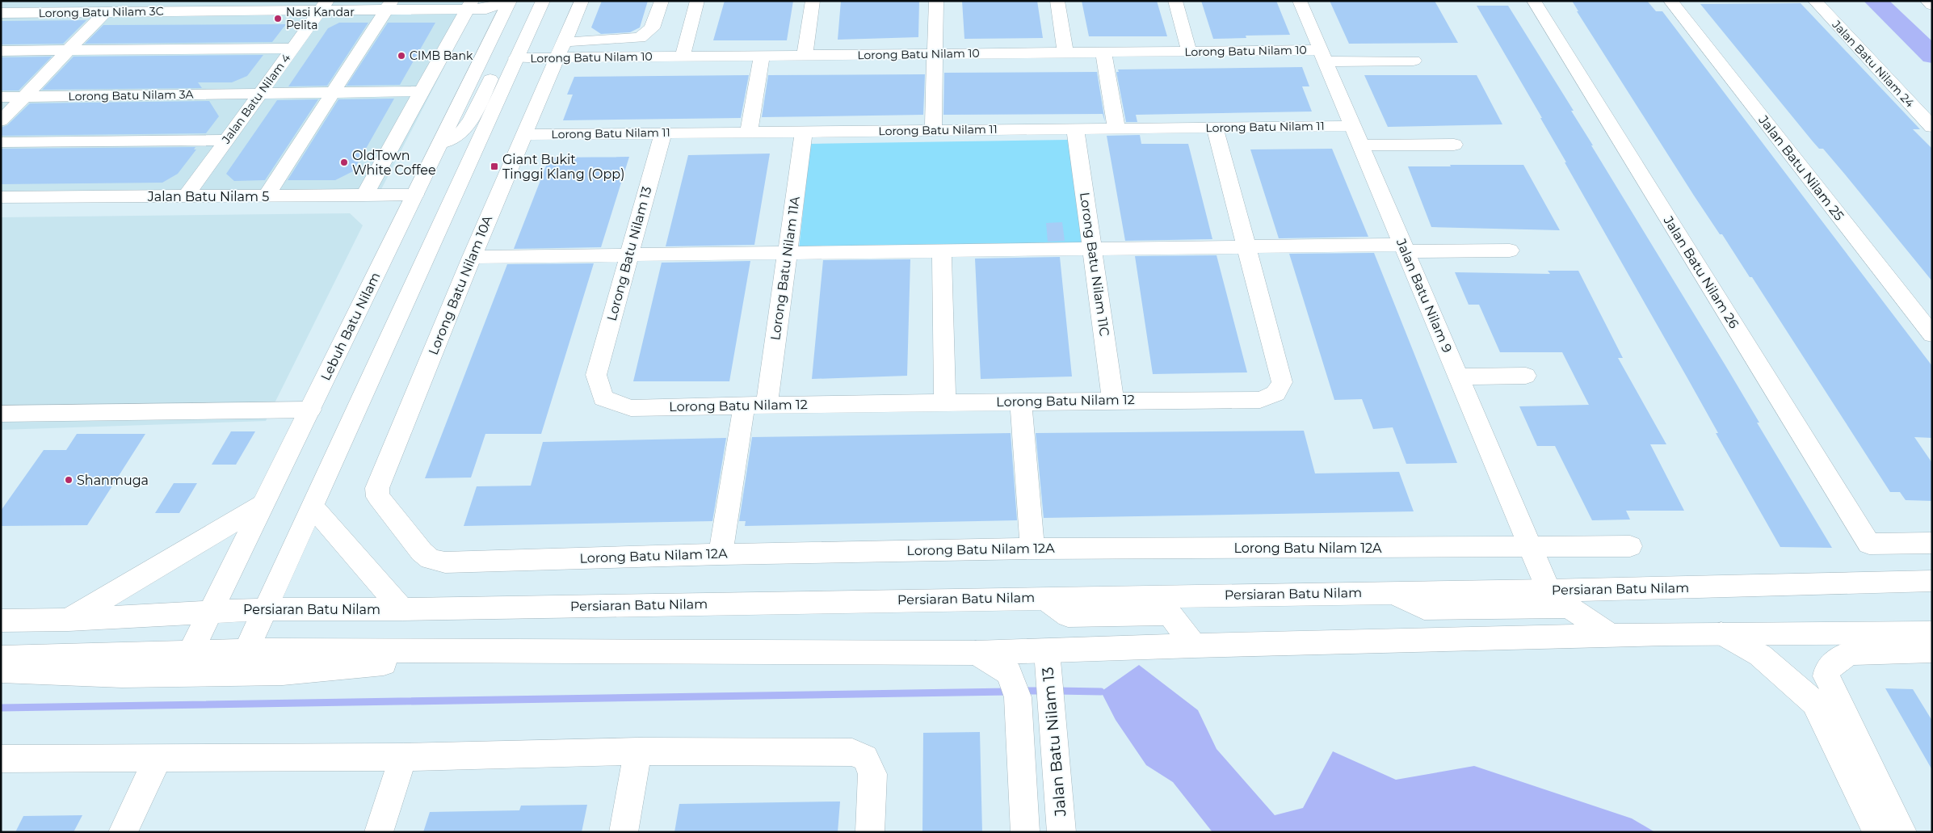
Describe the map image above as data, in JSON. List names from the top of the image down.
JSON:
{
  "streets": {
    "street": [
      "Lorong Batu Nilam 3C",
      "Lorong Batu Nilam 10",
      "Jalan Batu Nilam 24",
      "Lorong Batu Nilam 3A",
      "Jalan Batu Nilam 4",
      "Lorong Batu Nilam 11",
      "Jalan Batu Nilam 25",
      "Jalan Batu Nilam 5",
      "Lorong Batu Nilam 13",
      "Lorong Batu Nilam 11C",
      "Lorong Batu Nilam 11A",
      "Jalan Batu Nilam 26",
      "Lorong Batu Nilam 10A",
      "Jalan Batu Nilam 9",
      "Lebuh Batu Nilam",
      "Lorong Batu Nilam 12",
      "Lorong Batu Nilam 12A",
      "Persiaran Batu Nilam",
      "Jalan Batu Nilam 13"
    ]
  },
  "crossings": [
    ["Lorong Batu Nilam 3C", "Jalan Batu Nilam 4"],
    ["Lorong Batu Nilam 3C", "Lebuh Batu Nilam"],
    ["Lorong Batu Nilam 10", "Lorong Batu Nilam 10A"],
    ["Lorong Batu Nilam 10", "Jalan Batu Nilam 9"],
    ["Lorong Batu Nilam 10", "Lebuh Batu Nilam"],
    ["Lorong Batu Nilam 3A", "Jalan Batu Nilam 4"],
    ["Jalan Batu Nilam 4", "Jalan Batu Nilam 5"],
    ["Lorong Batu Nilam 11", "Lorong Batu Nilam 13"],
    ["Lorong Batu Nilam 11", "Lorong Batu Nilam 11C"],
    ["Lorong Batu Nilam 11", "Lorong Batu Nilam 11A"],
    ["Lorong Batu Nilam 11", "Lorong Batu Nilam 10A"],
    ["Lorong Batu Nilam 11", "Jalan Batu Nilam 9"],
    ["Lorong Batu Nilam 11", "Lorong Batu Nilam 12"],
    ["Jalan Batu Nilam 5", "Lebuh Batu Nilam"],
    ["Lorong Batu Nilam 13", "Lorong Batu Nilam 12"],
    ["Lorong Batu Nilam 11C", "Lorong Batu Nilam 12"],
    ["Lorong Batu Nilam 11A", "Lorong Batu Nilam 12"],
    ["Lorong Batu Nilam 10A", "Lorong Batu Nilam 12A"],
    ["Jalan Batu Nilam 9", "Lorong Batu Nilam 12A"],
    ["Jalan Batu Nilam 9", "Persiaran Batu Nilam"],
    ["Lebuh Batu Nilam", "Persiaran Batu Nilam"]
  ],
  "places": {
    "other": [
      "Nasi Kandar Pelita",
      "CIMB Bank",
      "OldTown White Coffee",
      "Shanmuga"
    ],
    "transit": ["Giant Bukit Tinggi Klang (Opp)"]
  }
}
